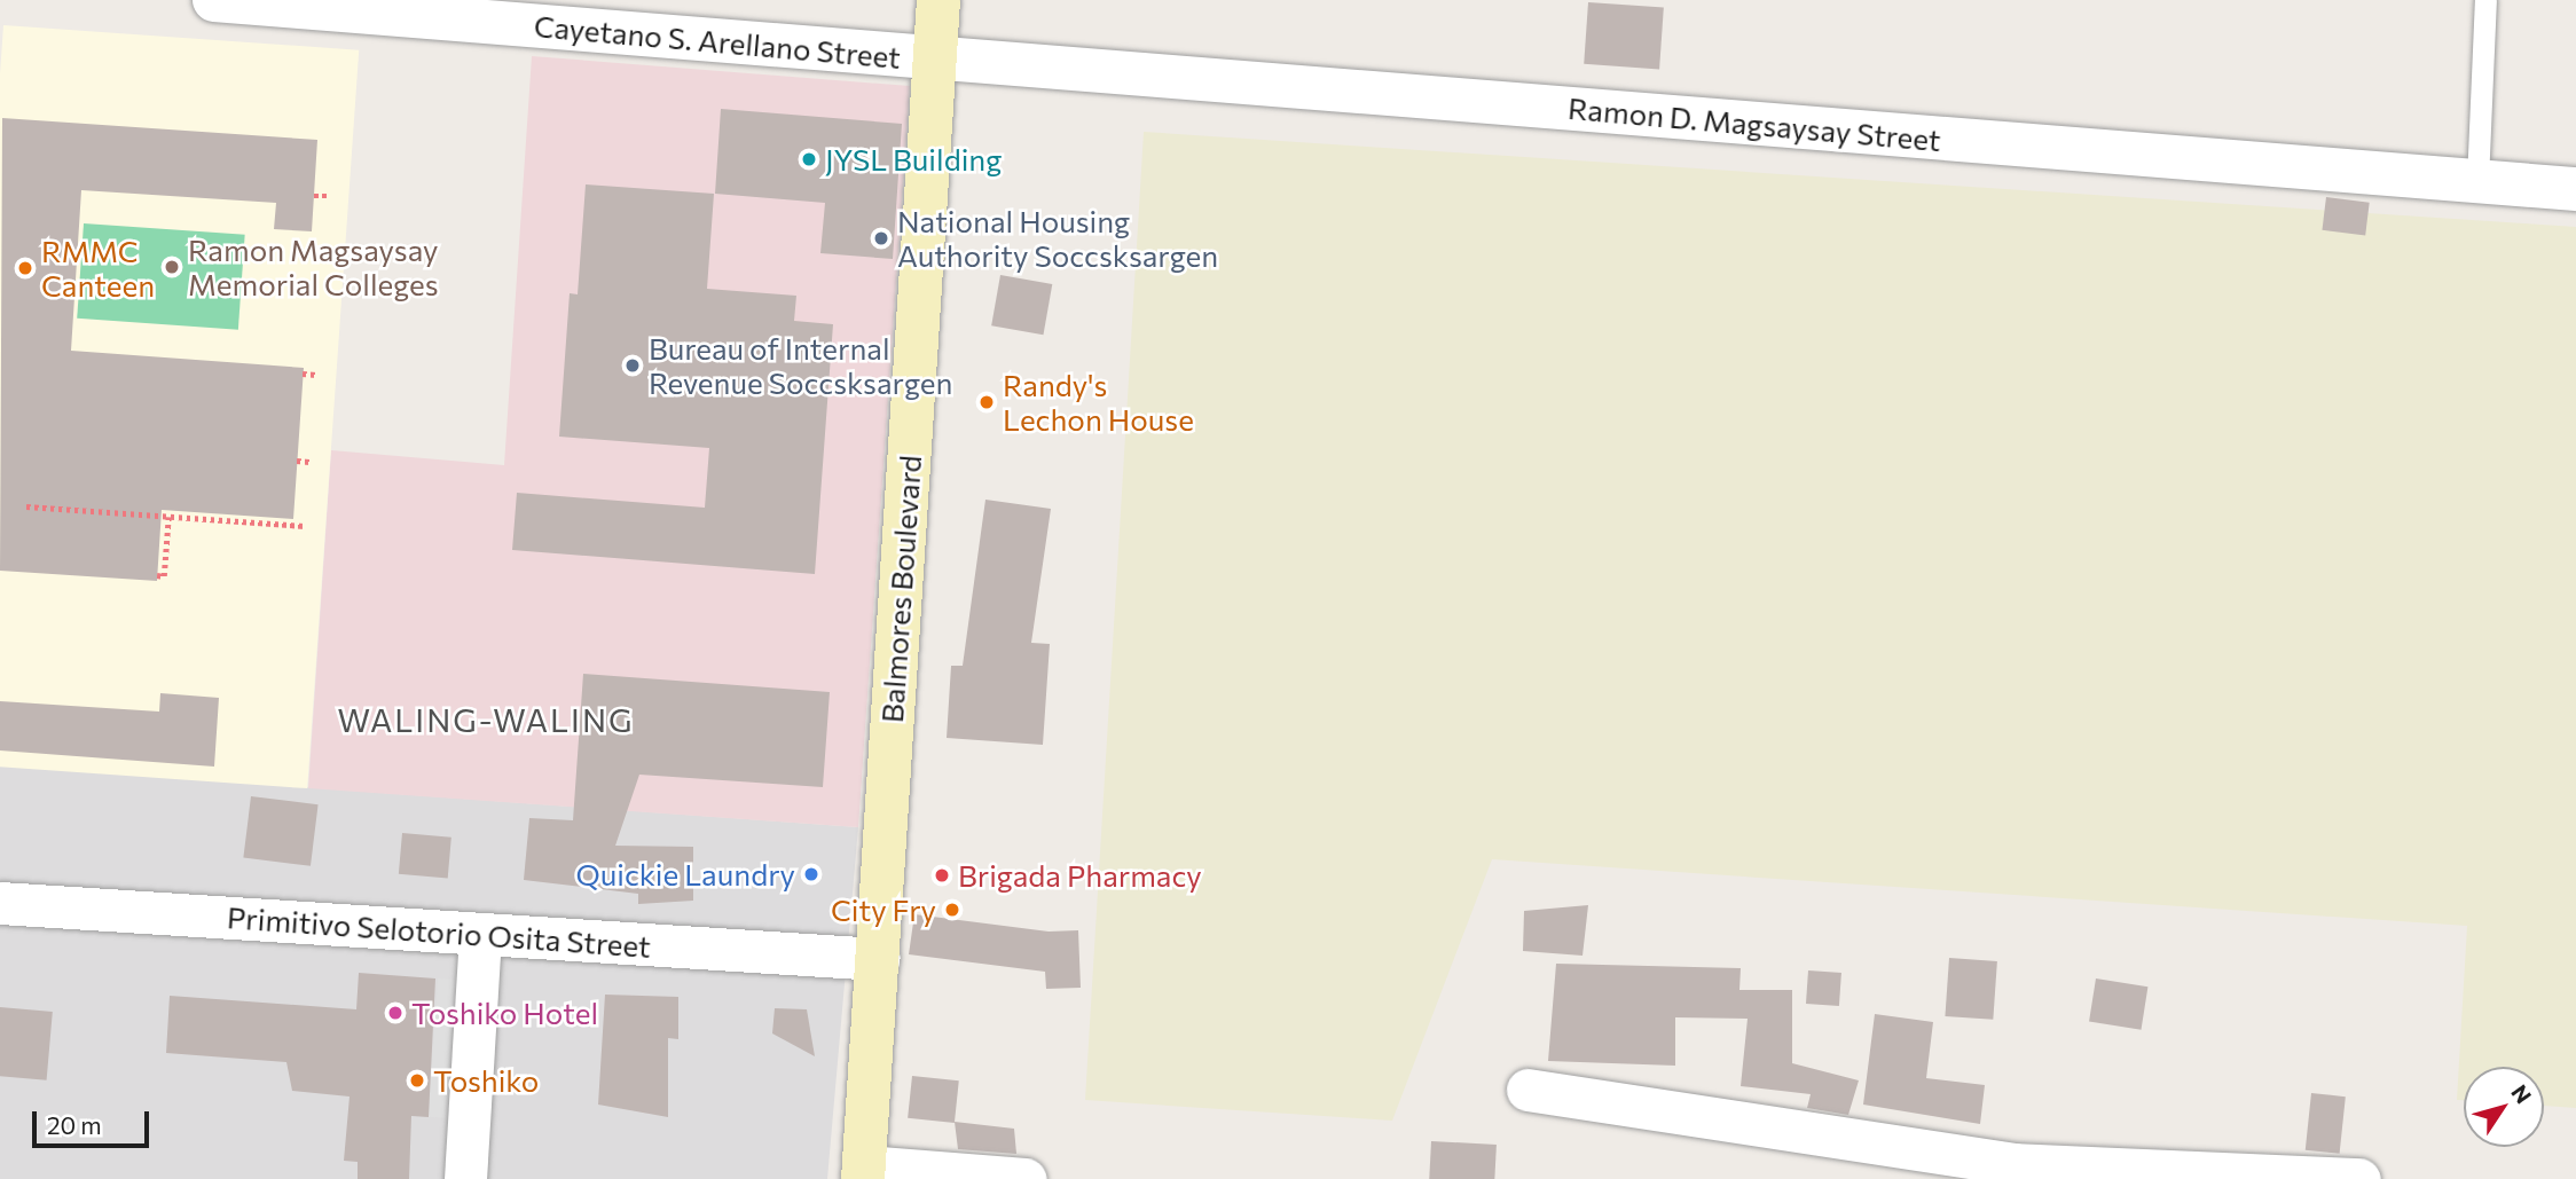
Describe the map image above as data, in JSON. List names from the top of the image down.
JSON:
{
  "streets": {
    "main road": ["Balmores Boulevard"],
    "street": ["Cayetano S. Arellano Street", "Ramon D. Magsaysay Street", "Primitivo Selotorio Osita Street"]
  },
  "crossings": [
    ["Cayetano S. Arellano Street", "Ramon D. Magsaysay Street"],
    ["Cayetano S. Arellano Street", "Balmores Boulevard"],
    ["Ramon D. Magsaysay Street", "Balmores Boulevard"],
    ["Balmores Boulevard", "Primitivo Selotorio Osita Street"]
  ],
  "districts": ["WALING-WALING"],
  "places": [
    "JYSL Building",
    "National Housing Authority Soccsksargen",
    "Ramon Magsaysay Memorial Colleges",
    "RMMC Canteen",
    "Bureau of Internal Revenue Soccsksargen",
    "Randy's Lechon House",
    "Quickie Laundry",
    "Brigada Pharmacy",
    "City Fry",
    "Toshiko Hotel",
    "Toshiko"
  ],
  "scale_bar": "20 m",
  "north": "top right"
}
